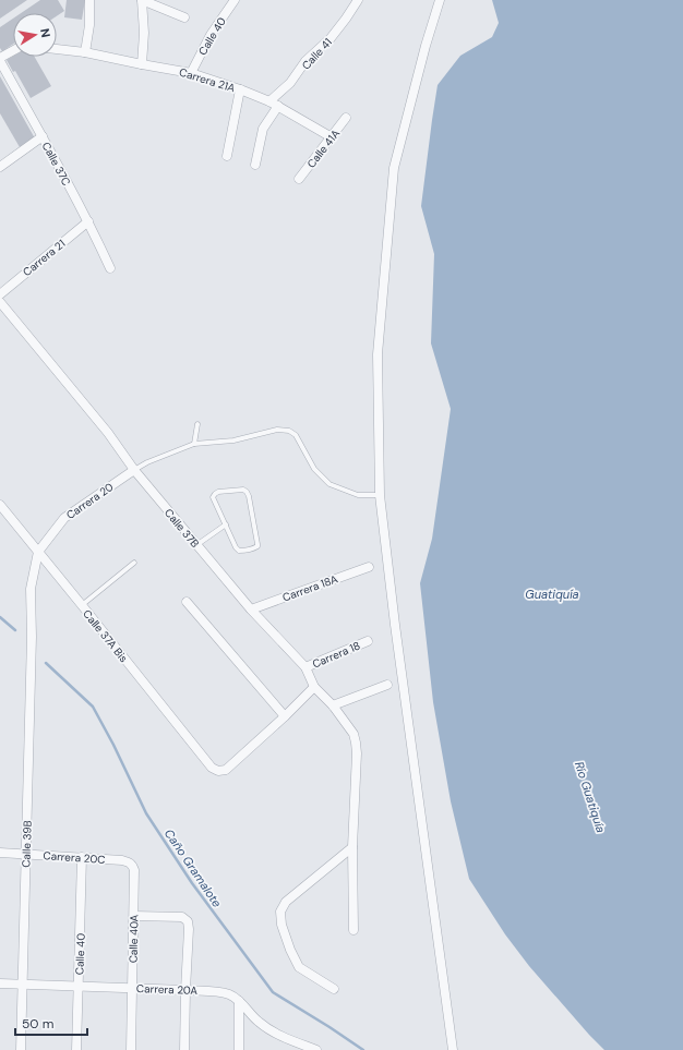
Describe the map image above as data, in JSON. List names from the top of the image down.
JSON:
{
  "streets": {
    "street": [
      "Calle 40",
      "Calle 41",
      "Carrera 21A",
      "Calle 41A",
      "Calle 37C",
      "Carrera 21",
      "Carrera 20",
      "Calle 37B",
      "Carrera 18A",
      "Calle 37A Bis",
      "Carrera 18",
      "Calle 39B",
      "Carrera 20C",
      "Calle 40A",
      "Carrera 20A"
    ]
  },
  "crossings": [
    ["Calle 40", "Carrera 21A"],
    ["Calle 40", "Carrera 20C"],
    ["Calle 40", "Carrera 20A"],
    ["Calle 41", "Carrera 21A"],
    ["Carrera 21A", "Calle 41A"],
    ["Calle 37C", "Carrera 21"],
    ["Carrera 20", "Calle 37B"],
    ["Carrera 20", "Calle 37A Bis"],
    ["Carrera 20", "Calle 39B"],
    ["Calle 37B", "Carrera 18A"],
    ["Calle 37B", "Carrera 18"],
    ["Calle 39B", "Carrera 20C"],
    ["Calle 39B", "Carrera 20A"],
    ["Carrera 20C", "Calle 40A"],
    ["Calle 40A", "Carrera 20A"]
  ],
  "water": ["Guatiquía", "Río Guatiquía", "Caño Gramalote"],
  "scale_bar": "50 m",
  "north": "right"
}
